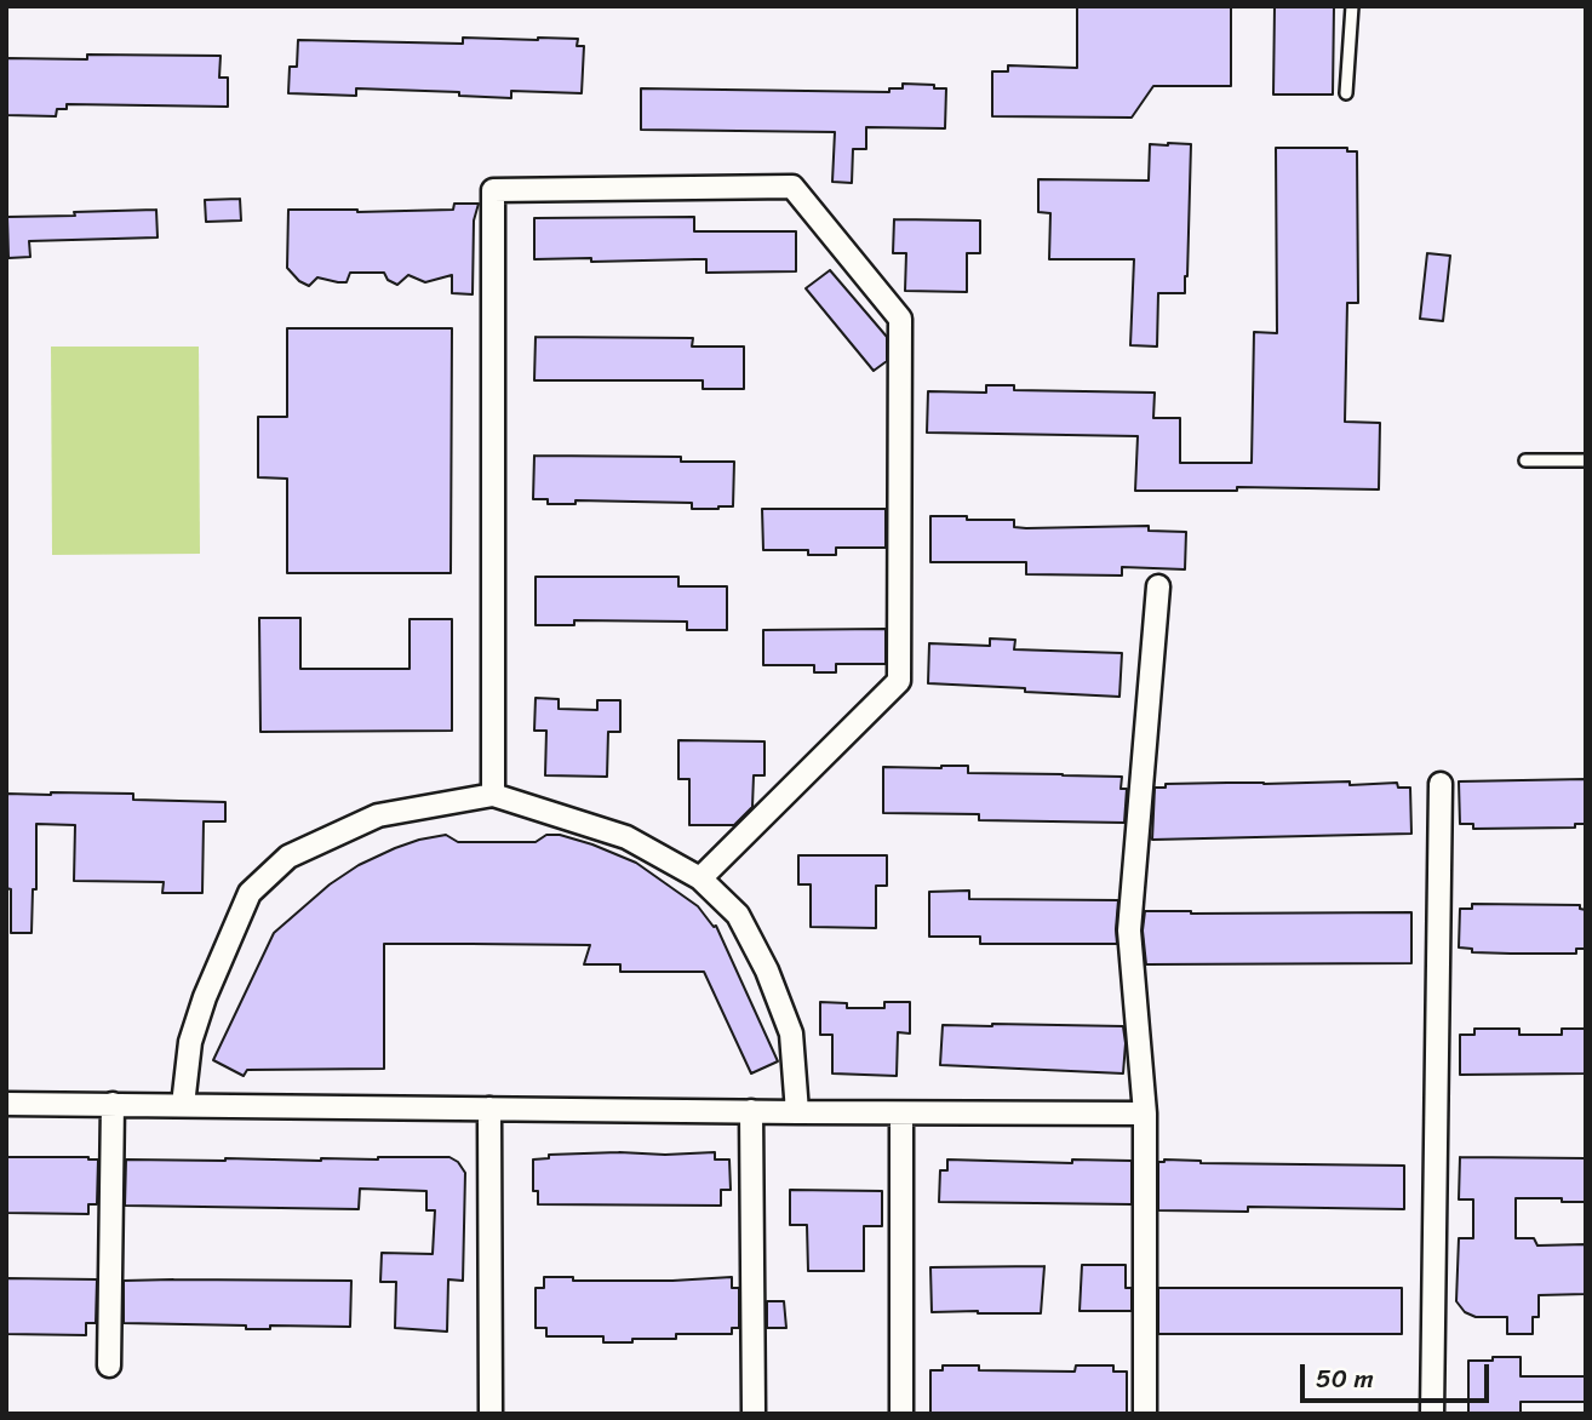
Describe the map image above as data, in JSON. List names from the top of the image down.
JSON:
{
  "scale_bar": "50 m"
}
